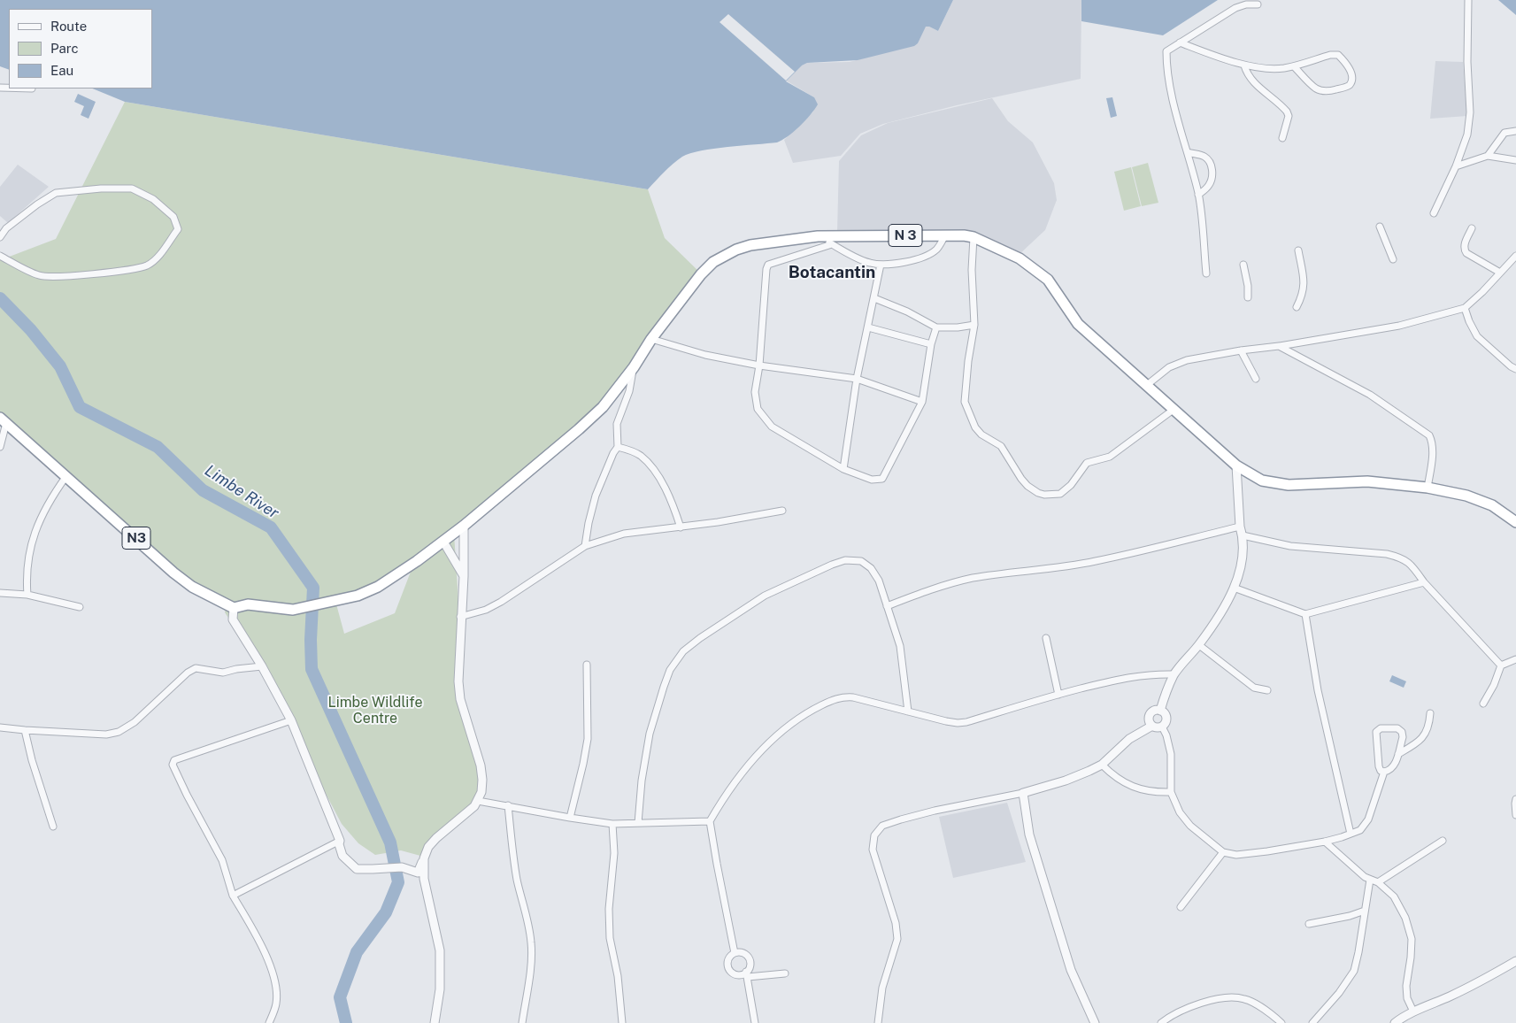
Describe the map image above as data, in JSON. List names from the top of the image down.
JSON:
{
  "streets": {
    "highway": ["N 3", "N3"]
  },
  "crossings": [
    ["N 3", "N3"]
  ],
  "districts": ["Botacantin"],
  "water": ["Limbe River"],
  "parks": ["Limbe Wildlife Centre"],
  "legend": ["Route", "Parc", "Eau"]
}
